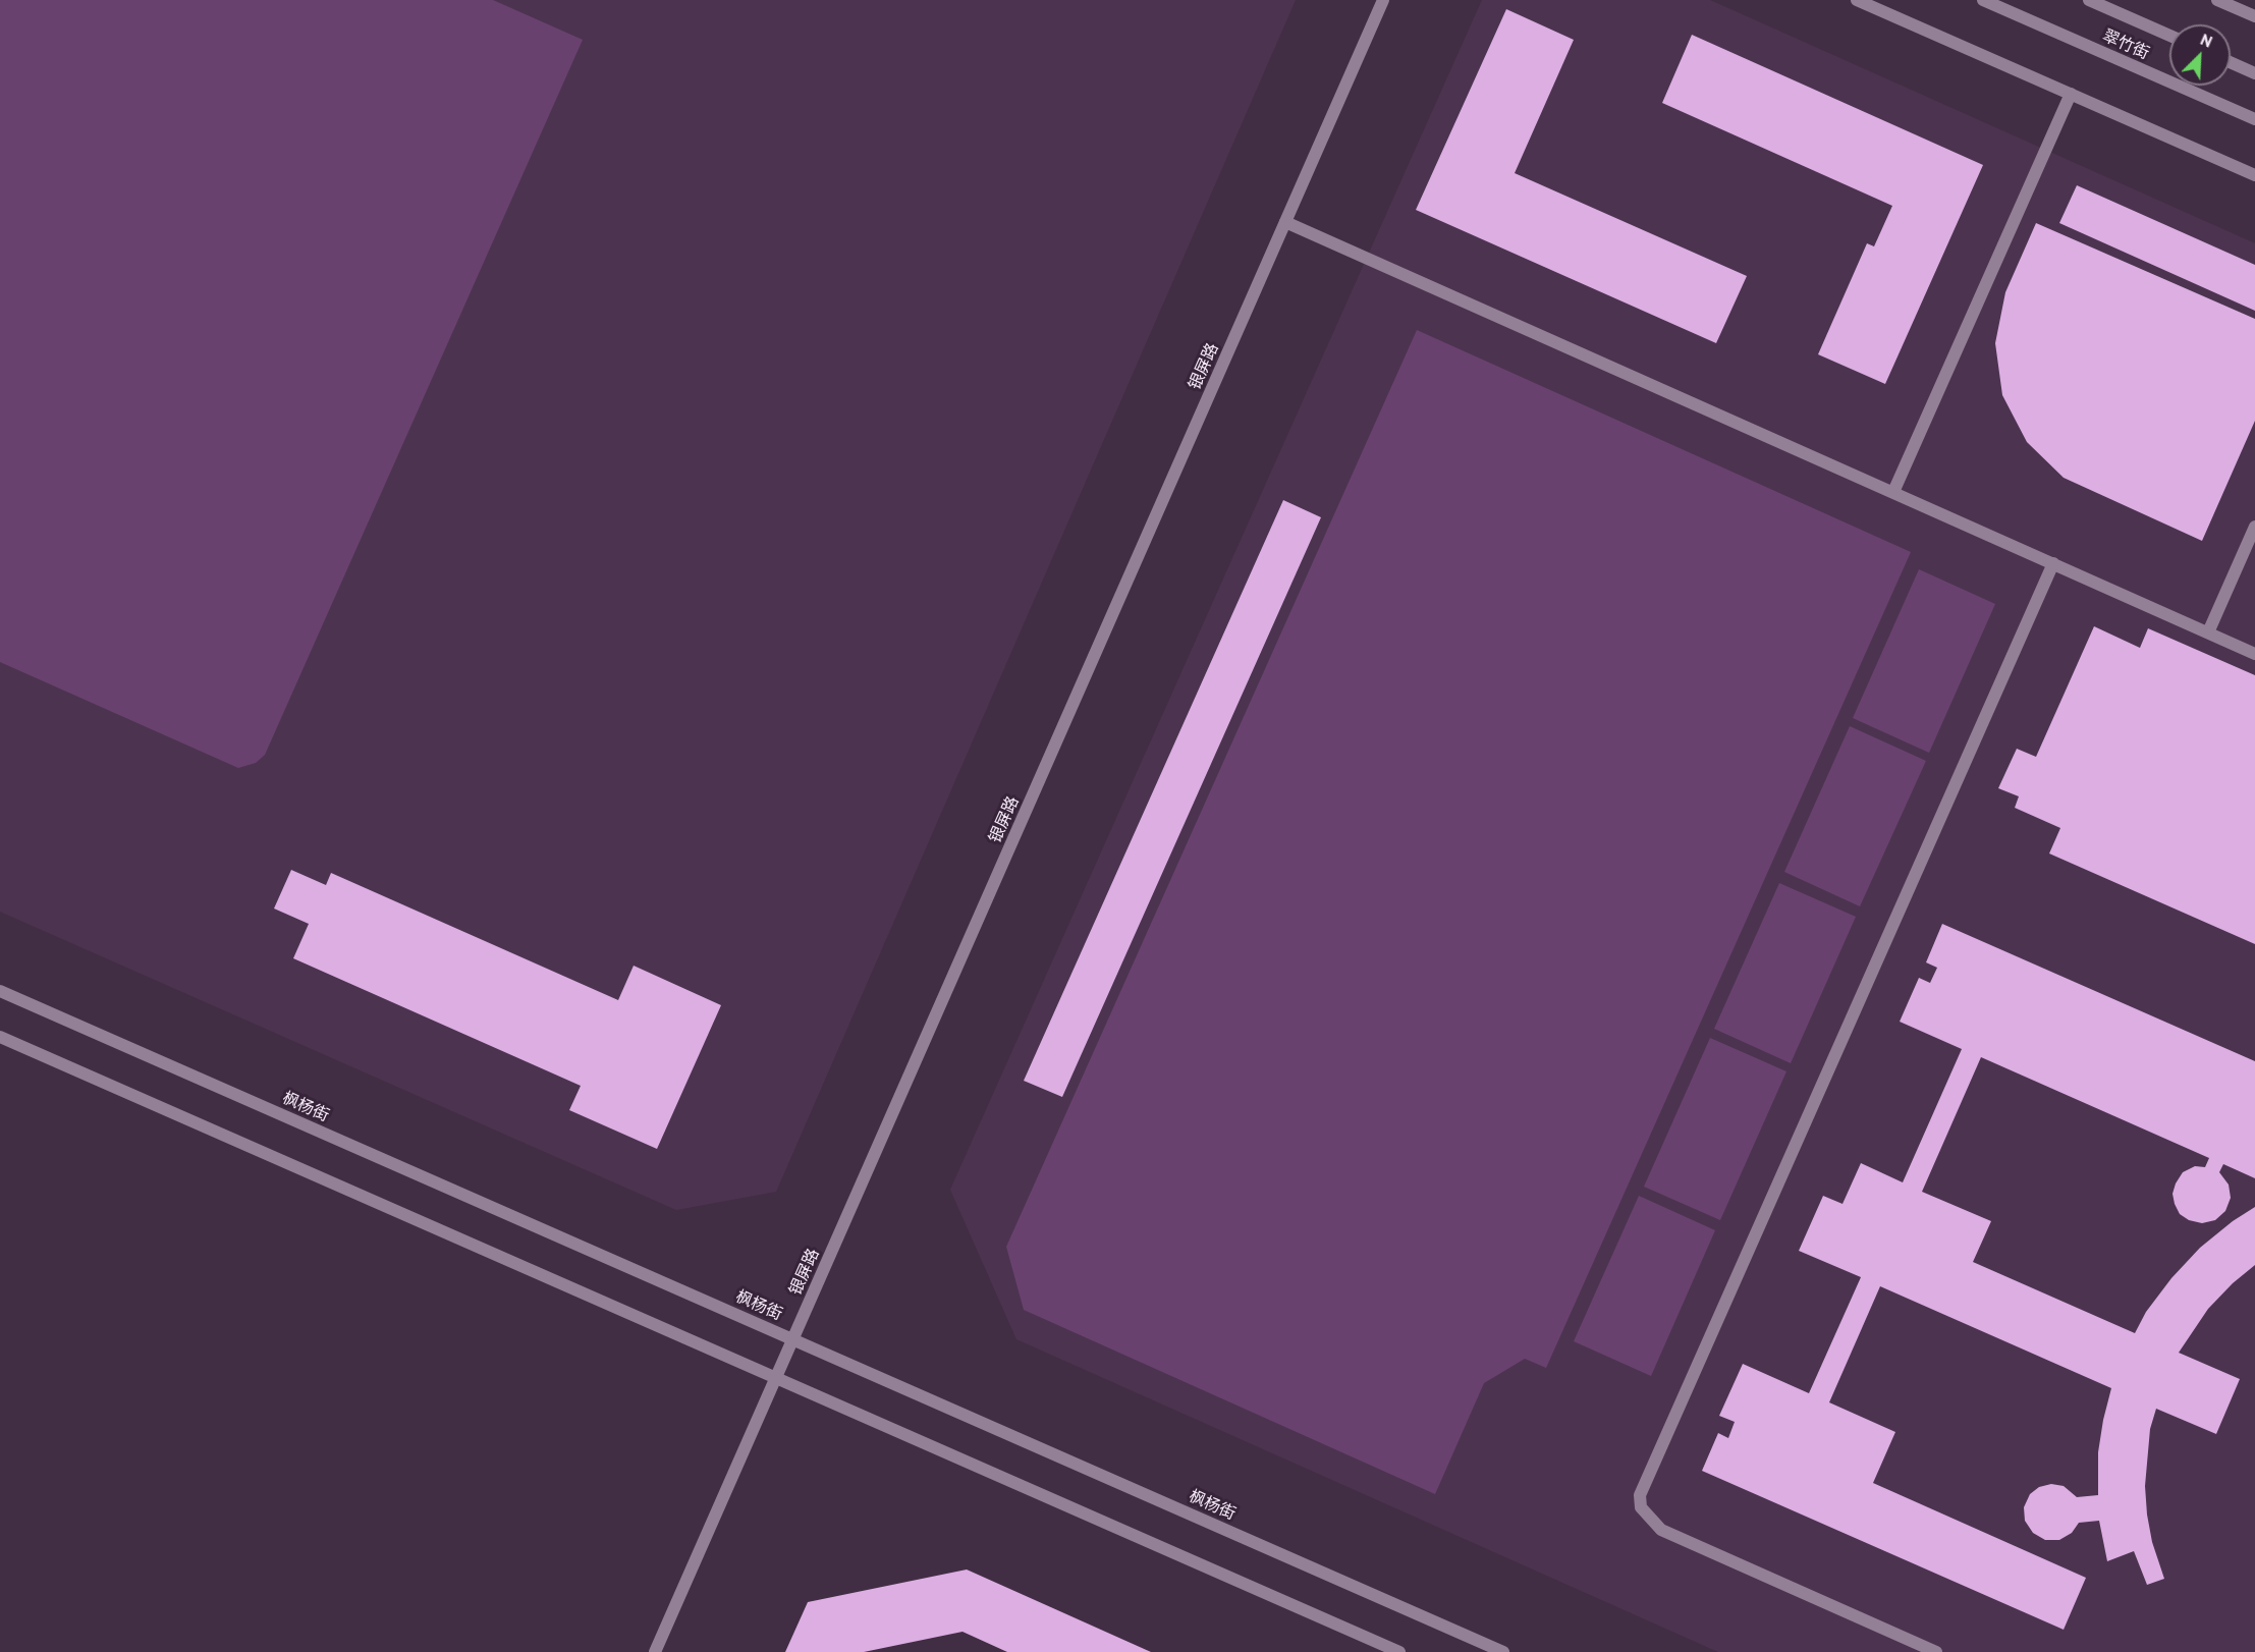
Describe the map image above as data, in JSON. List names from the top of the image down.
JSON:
{
  "streets": {
    "street": ["翠竹街", "银屏路", "枫杨街"]
  },
  "crossings": [
    ["银屏路", "枫杨街"]
  ],
  "north": "top right"
}
